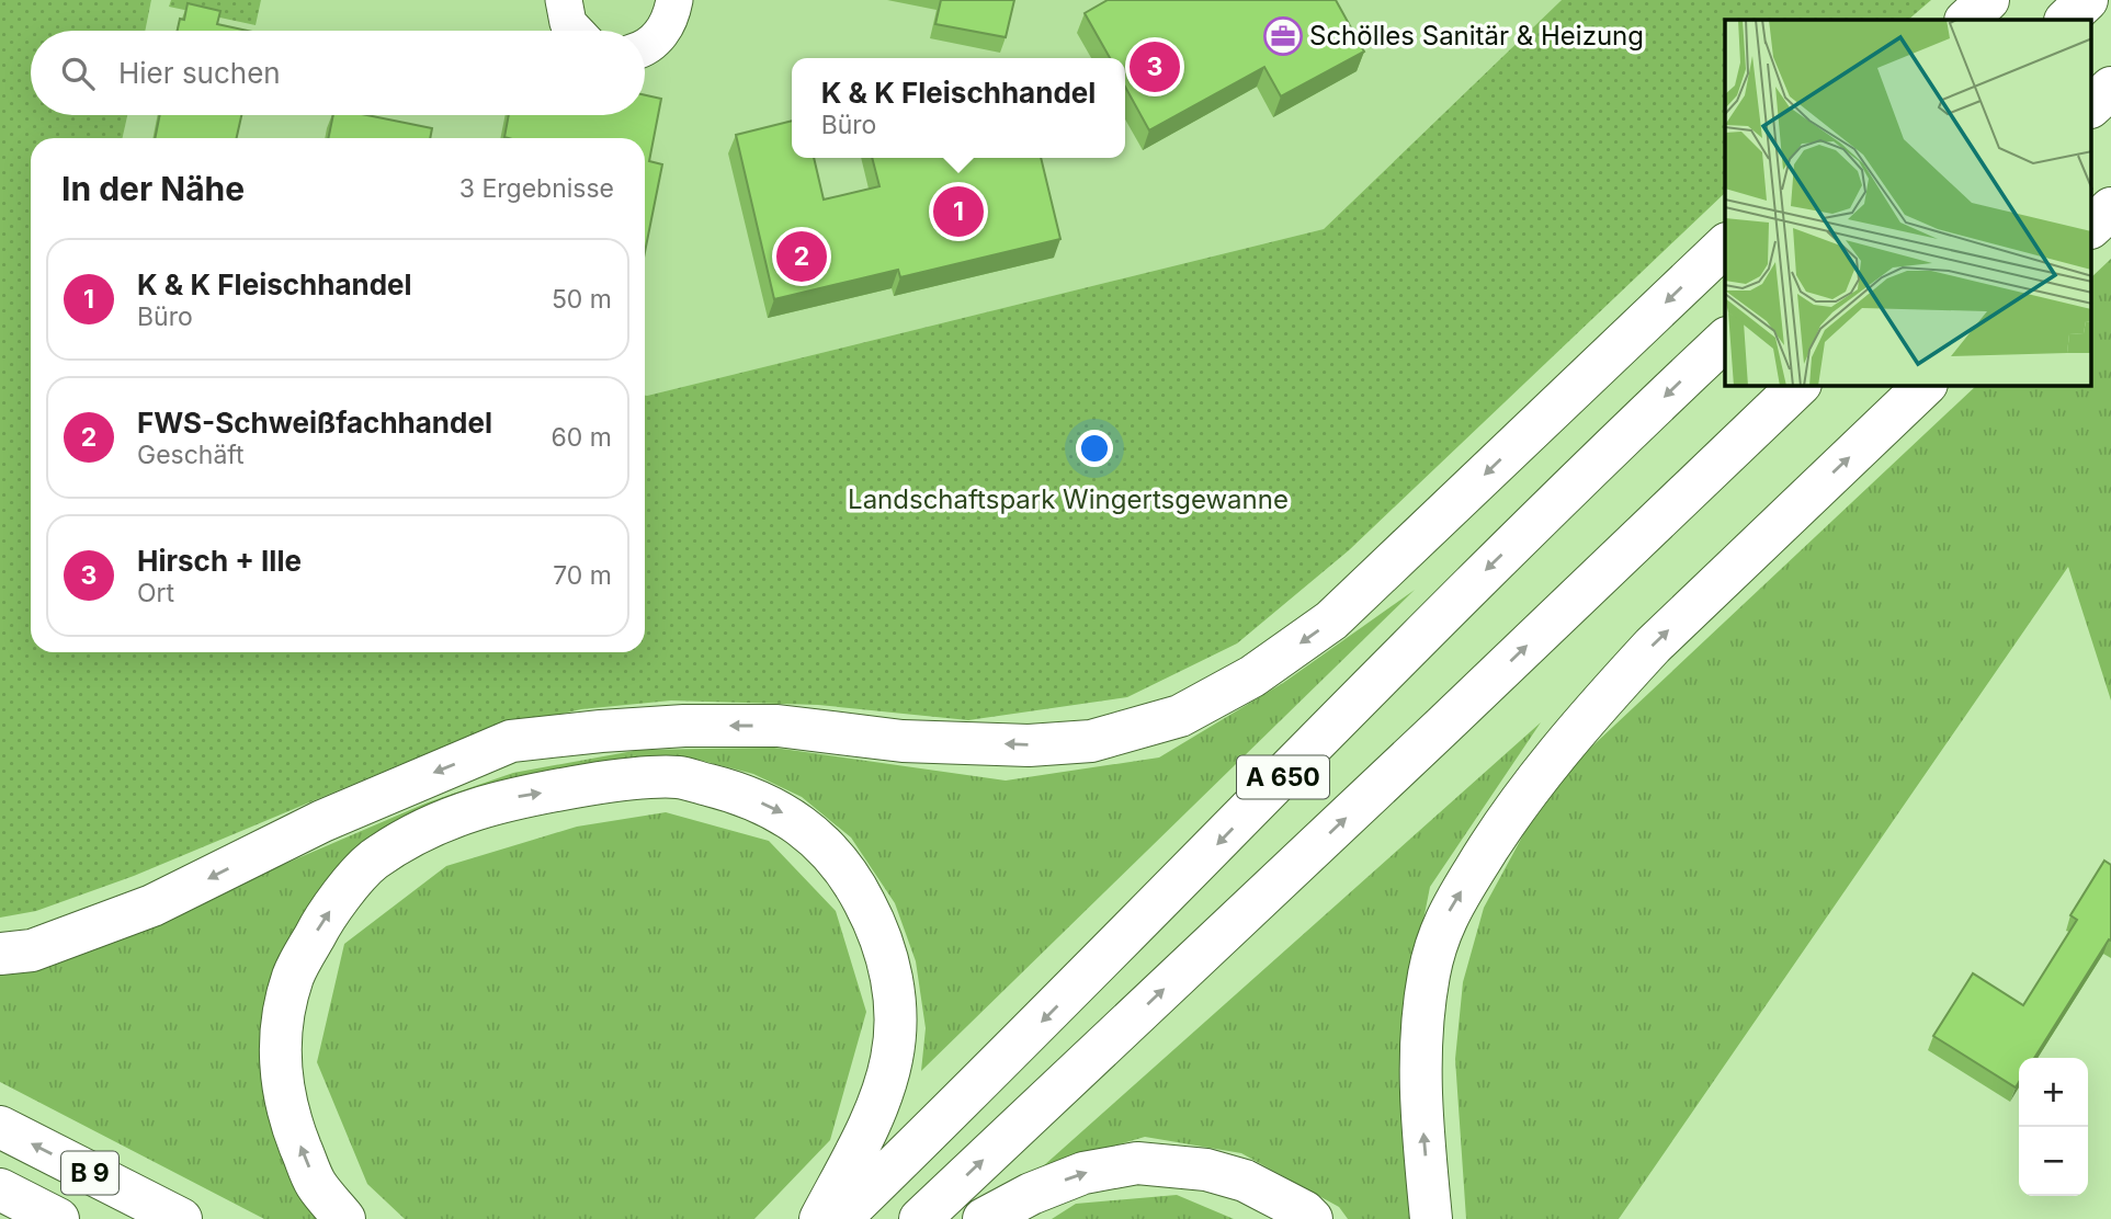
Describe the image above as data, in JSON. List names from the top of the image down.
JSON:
{
  "streets": {
    "highway": ["A 650", "B 9"]
  },
  "parks": ["Landschaftspark Wingertsgewanne"],
  "places": {
    "office": ["Schölles Sanitär & Heizung"]
  },
  "page": {
    "search": "Hier suchen",
    "pins": ["3", "1", "2"],
    "popup": ["K & K Fleischhandel", "Büro"],
    "heading": ["In der Nähe", "3 Ergebnisse"],
    "list": [
      {
        "mark": "1",
        "name": "K & K Fleischhandel",
        "note": "Büro",
        "value": "50 m"
      },
      {
        "mark": "2",
        "name": "FWS-Schweißfachhandel",
        "note": "Geschäft",
        "value": "60 m"
      },
      {
        "mark": "3",
        "name": "Hirsch + Ille",
        "note": "Ort",
        "value": "70 m"
      }
    ],
    "map_buttons": ["+", "−"]
  }
}
